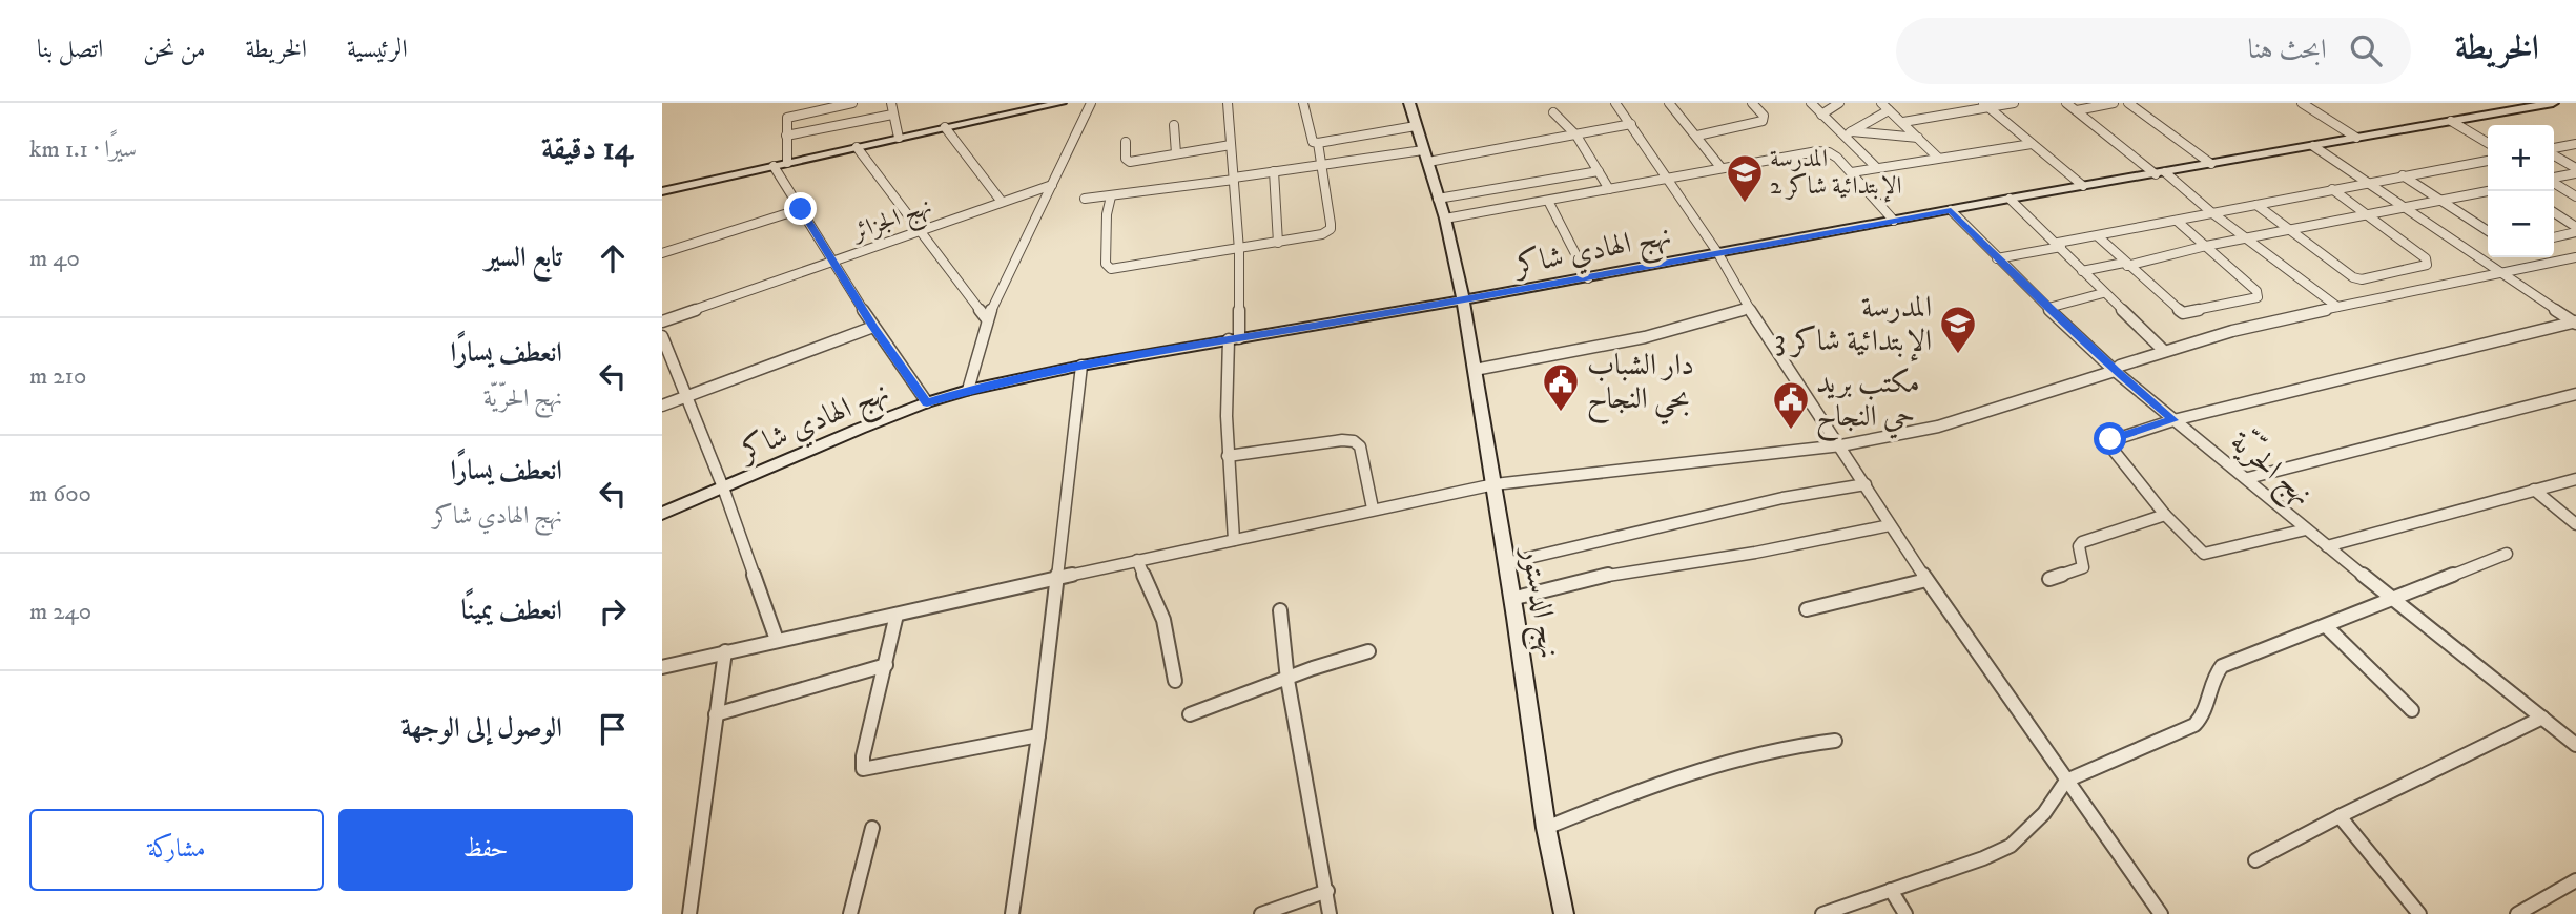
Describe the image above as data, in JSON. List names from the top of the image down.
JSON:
{
  "streets": {
    "street": [
      "نهج الجزائر",
      "نهج الهادي شاكر",
      "نهج الحرّيّة",
      "نهج الدستور"
    ]
  },
  "crossings": [
    ["نهج الهادي شاكر", "نهج الحرّيّة"],
    ["نهج الهادي شاكر", "نهج الدستور"]
  ],
  "places": {
    "school or university": ["المدرسة الإبتدائية شاكر 2", "المدرسة الإبتدائية شاكر 3"],
    "public building": ["دار الشباب بحي النجاح", "مكتب بريد حي النجاح"]
  },
  "page": {
    "header": "الخريطة",
    "search": "ابحث هنا",
    "nav": [
      "الرئيسية",
      "الخريطة",
      "من نحن",
      "اتصل بنا"
    ],
    "heading": ["14 دقيقة", "سيرًا · 1.1 km"],
    "map_buttons": ["+", "−"],
    "list": [
      ["تابع السير", "40 m"],
      ["انعطف يسارًا", "نهج الحرّيّة", "210 m"],
      ["انعطف يسارًا", "نهج الهادي شاكر", "600 m"],
      ["انعطف يمينًا", "240 m"],
      "الوصول إلى الوجهة"
    ],
    "buttons": ["حفظ", "مشاركة"]
  }
}
